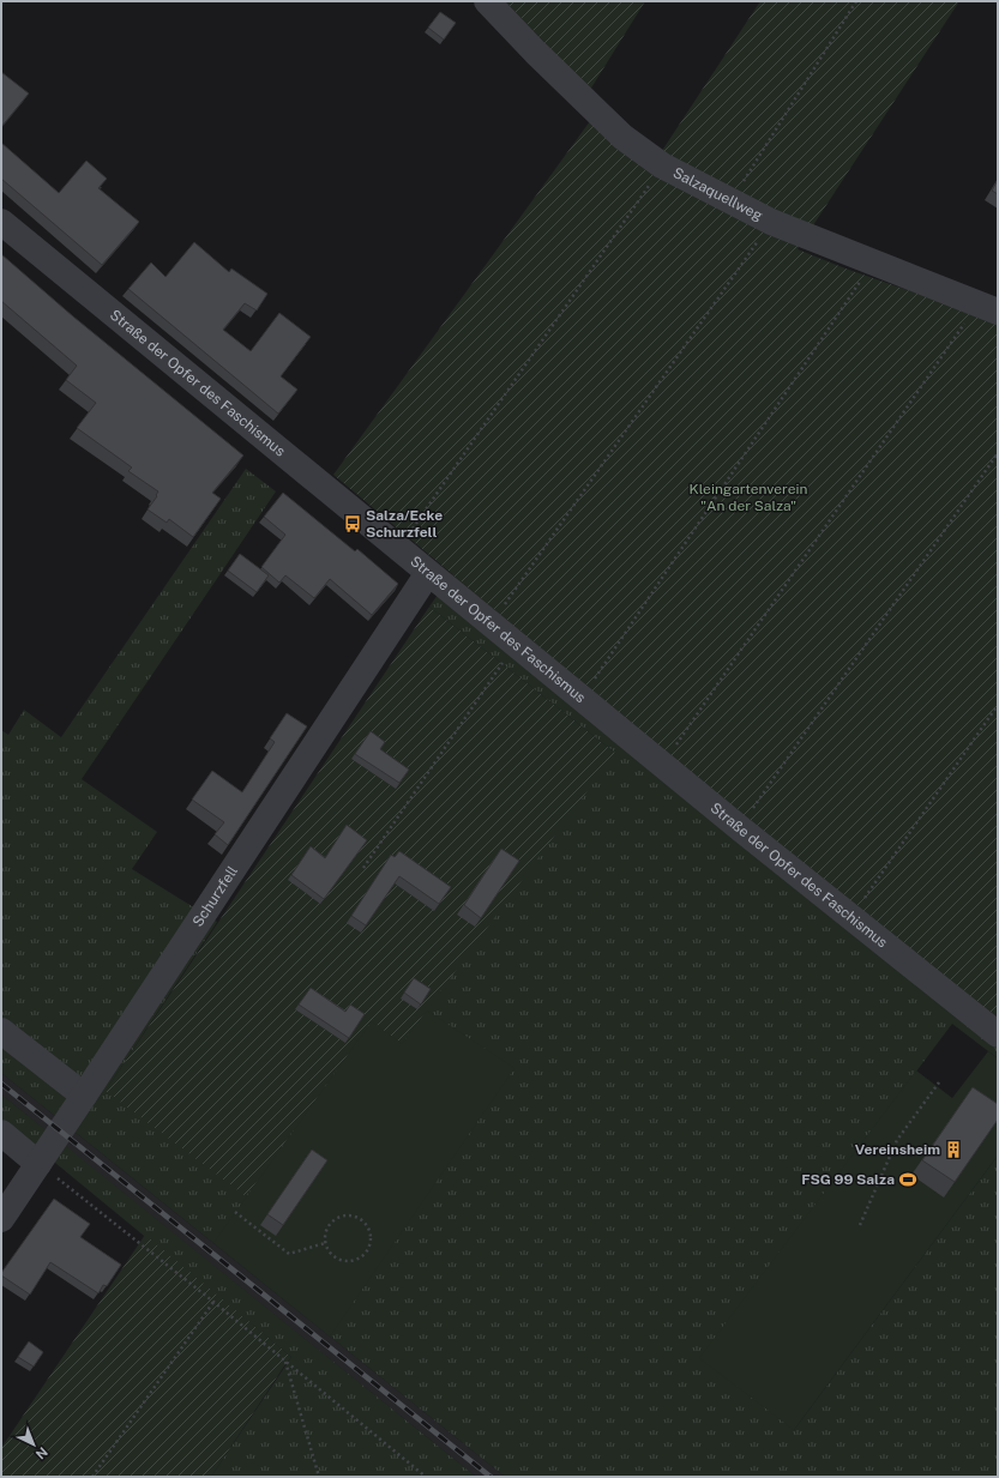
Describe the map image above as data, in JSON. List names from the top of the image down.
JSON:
{
  "streets": {
    "street": ["Salzaquellweg", "Straße der Opfer des Faschismus", "Schurzfell"]
  },
  "crossings": [
    ["Straße der Opfer des Faschismus", "Schurzfell"]
  ],
  "parks": ["Kleingartenverein \"An der Salza\""],
  "places": {
    "bus stop": ["Salza/Ecke Schurzfell"],
    "building": ["Vereinsheim"],
    "sports": ["FSG 99 Salza"]
  },
  "north": "bottom right"
}
